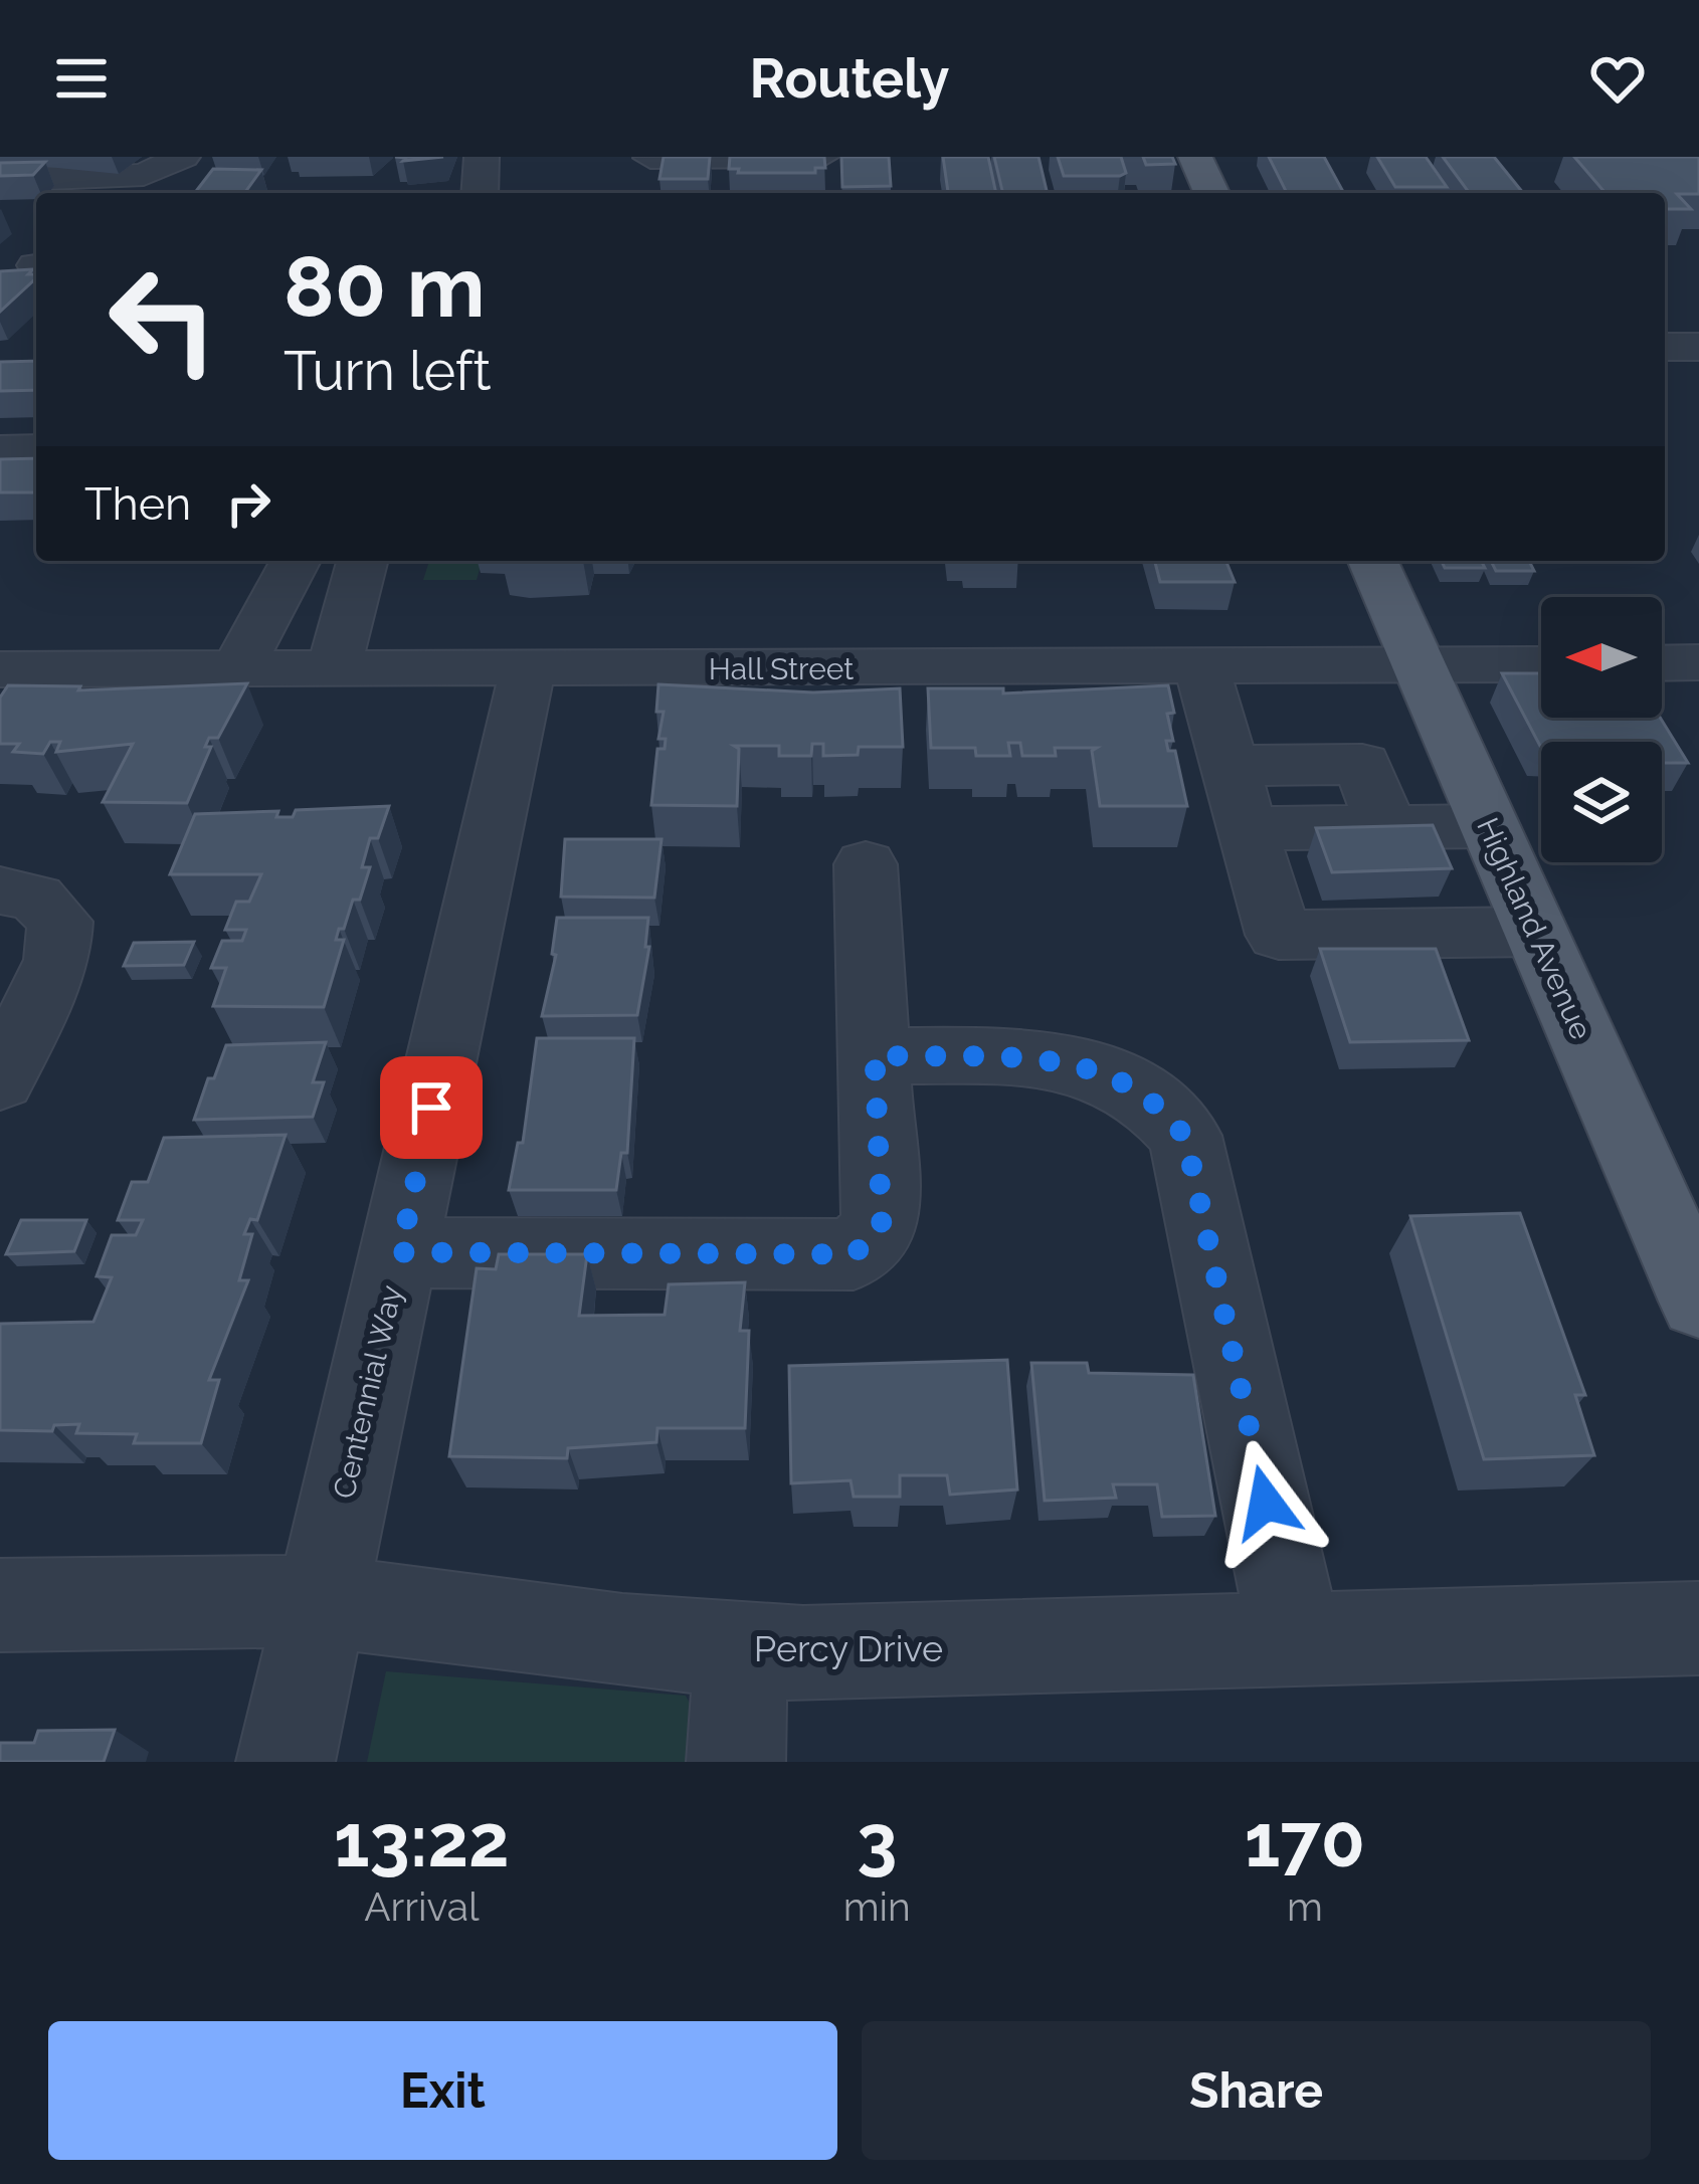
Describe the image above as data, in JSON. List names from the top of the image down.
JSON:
{
  "streets": {
    "main road": ["Highland Avenue"],
    "street": ["Hall Street", "Centennial Way", "Percy Drive"]
  },
  "crossings": [
    ["Hall Street", "Highland Avenue"],
    ["Hall Street", "Centennial Way"],
    ["Centennial Way", "Percy Drive"]
  ],
  "north": "left",
  "page": {
    "header": "Routely",
    "turn": ["80 m", "Turn left"],
    "then": "Then",
    "eta": [
      "13:22",
      "Arrival",
      "3",
      "min",
      "170",
      "m"
    ],
    "buttons": ["Exit", "Share"]
  }
}
